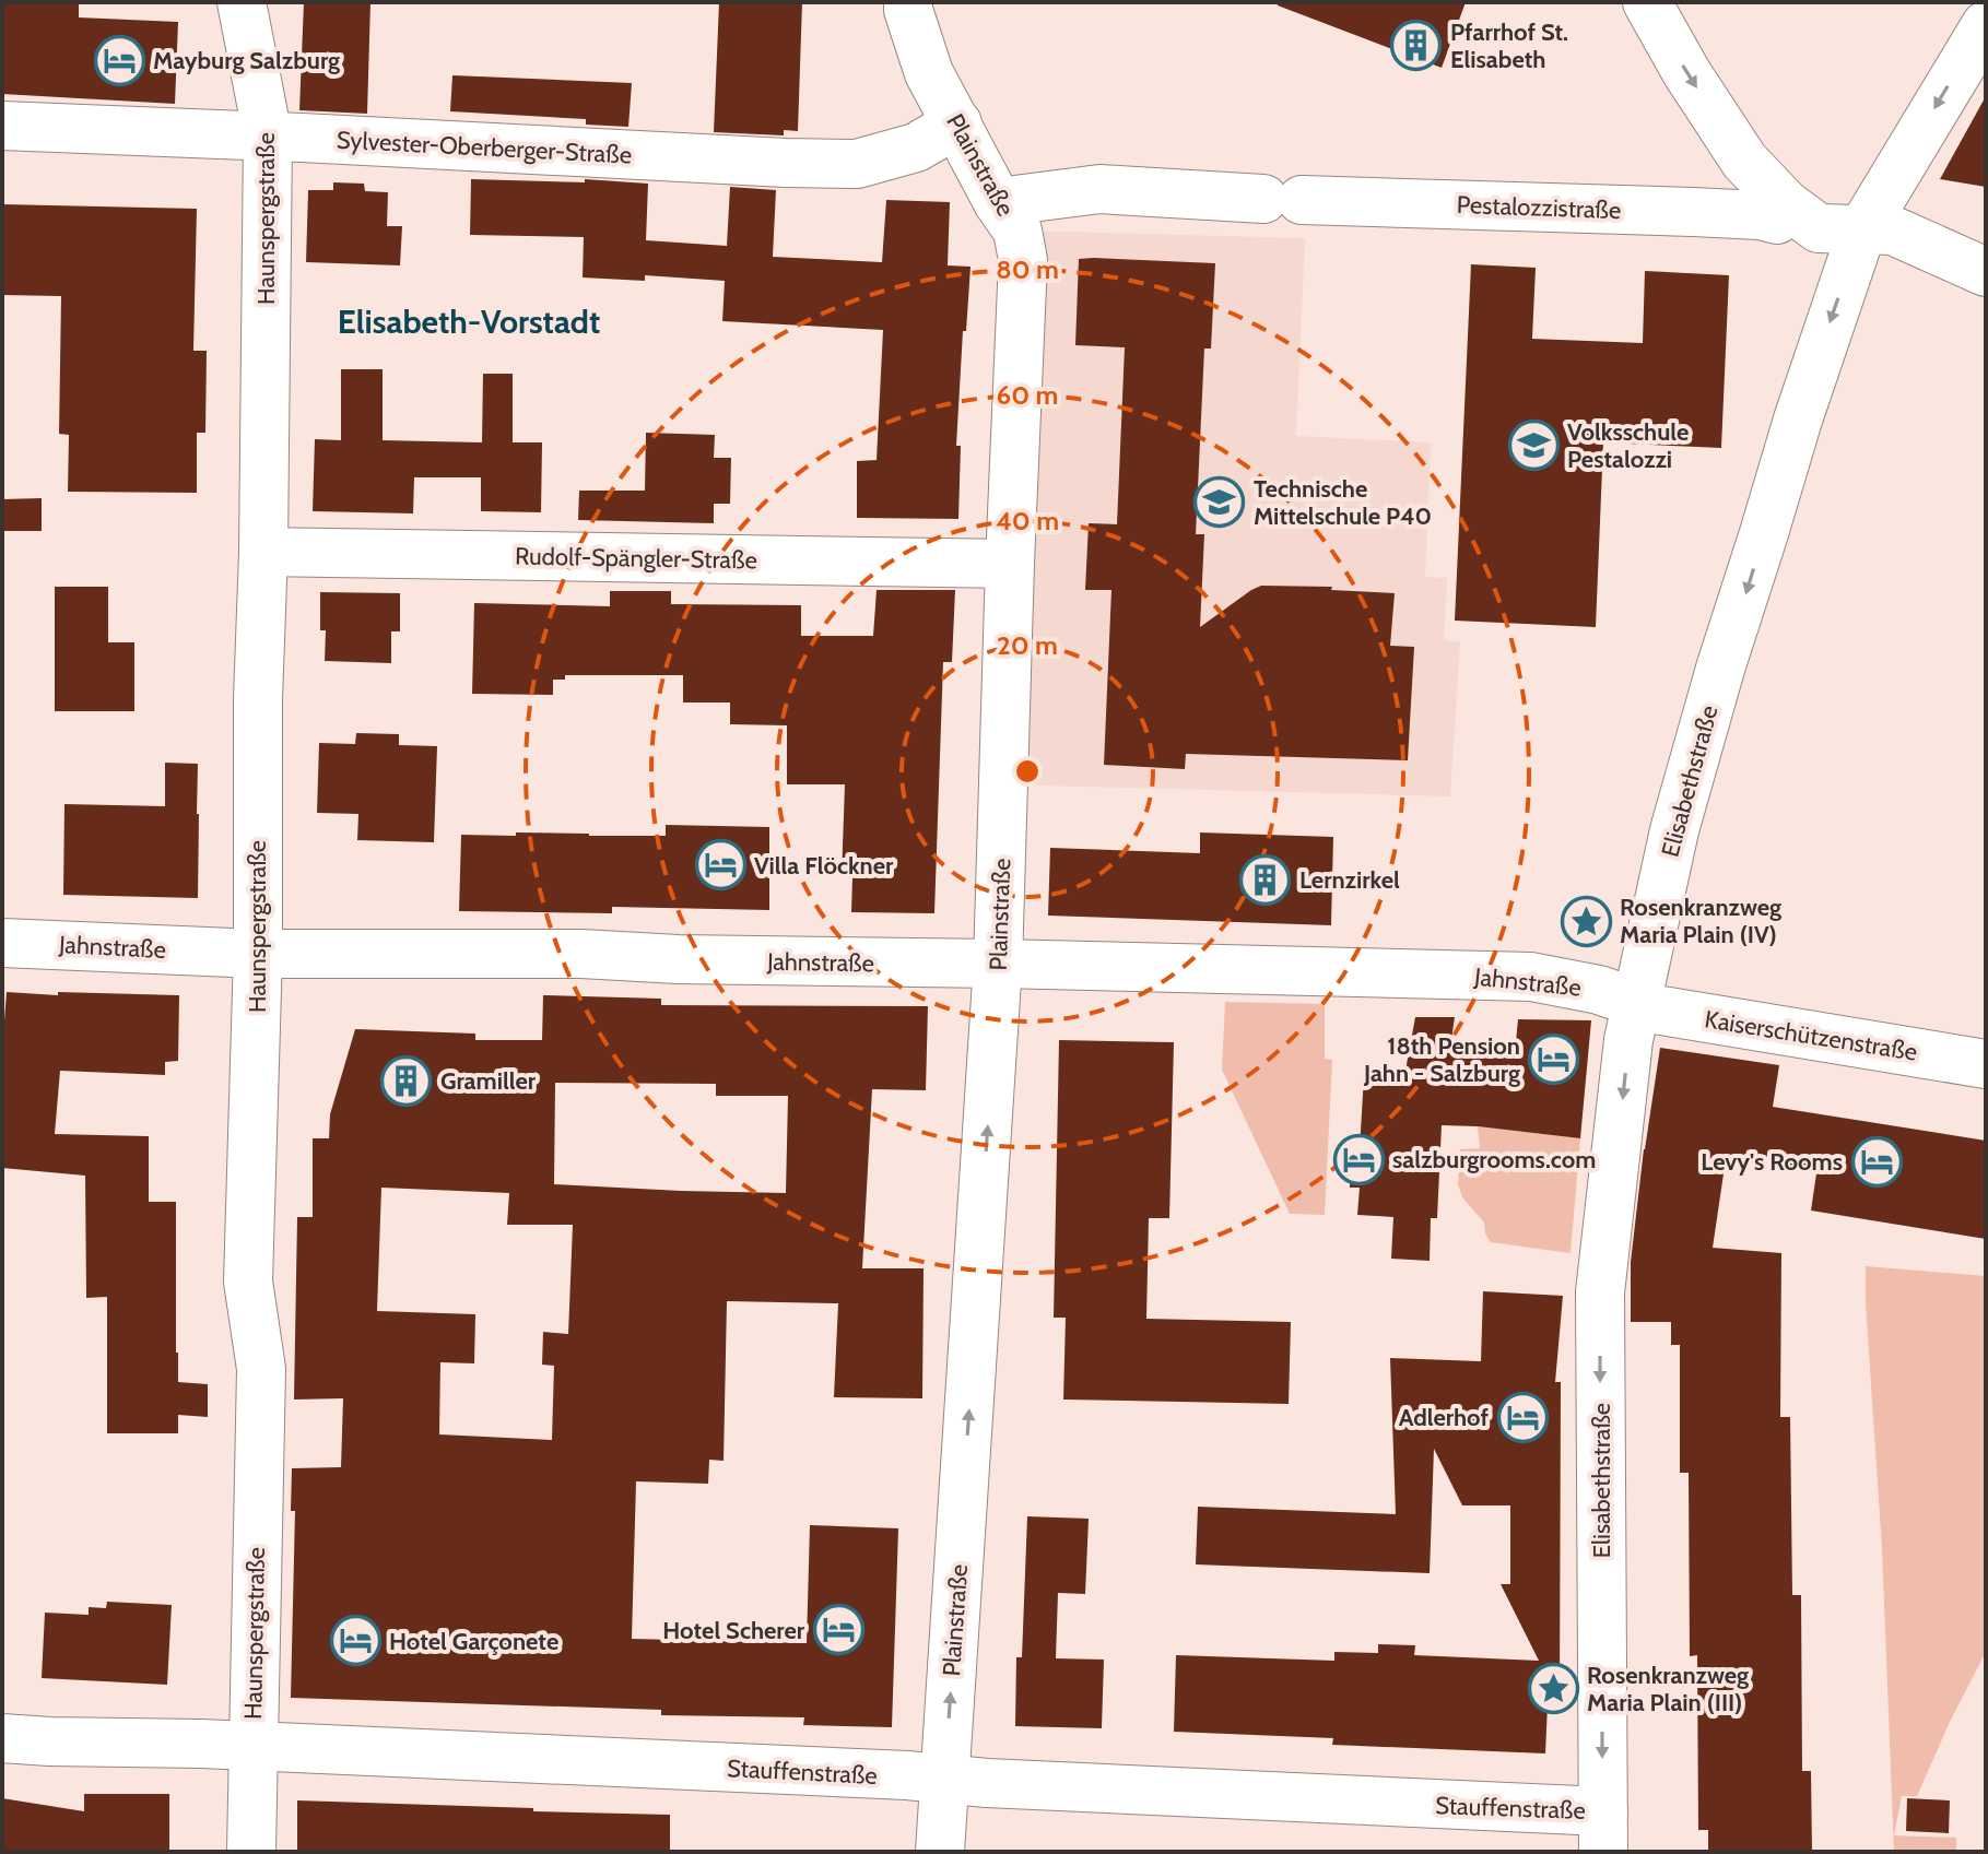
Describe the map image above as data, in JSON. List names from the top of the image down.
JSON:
{
  "streets": {
    "street": [
      "Sylvester-Oberberger-Straße",
      "Plainstraße",
      "Pestalozzistraße",
      "Haunspergstraße",
      "Rudolf-Spängler-Straße",
      "Elisabethstraße",
      "Jahnstraße",
      "Kaiserschützenstraße",
      "Stauffenstraße"
    ]
  },
  "crossings": [
    ["Sylvester-Oberberger-Straße", "Plainstraße"],
    ["Sylvester-Oberberger-Straße", "Haunspergstraße"],
    ["Plainstraße", "Pestalozzistraße"],
    ["Plainstraße", "Rudolf-Spängler-Straße"],
    ["Plainstraße", "Jahnstraße"],
    ["Plainstraße", "Stauffenstraße"],
    ["Haunspergstraße", "Rudolf-Spängler-Straße"],
    ["Haunspergstraße", "Jahnstraße"],
    ["Haunspergstraße", "Stauffenstraße"],
    ["Elisabethstraße", "Jahnstraße"],
    ["Elisabethstraße", "Kaiserschützenstraße"],
    ["Elisabethstraße", "Stauffenstraße"],
    ["Jahnstraße", "Kaiserschützenstraße"]
  ],
  "one_way": ["Plainstraße", "Elisabethstraße"],
  "districts": ["Elisabeth-Vorstadt"],
  "places": {
    "building": ["Pfarrhof St. Elisabeth", "Lernzirkel", "Gramiller"],
    "hotel": [
      "Mayburg Salzburg",
      "Villa Flöckner",
      "18th Pension Jahn - Salzburg",
      "salzburgrooms.com",
      "Levy's Rooms",
      "Adlerhof",
      "Hotel Scherer",
      "Hotel Garçonete"
    ],
    "school or university": ["Volksschule Pestalozzi", "Technische Mittelschule P40"],
    "place": ["Rosenkranzweg Maria Plain (IV)", "Rosenkranzweg Maria Plain (III)"]
  },
  "rings": [
    "80 m",
    "60 m",
    "40 m",
    "20 m"
  ]
}
